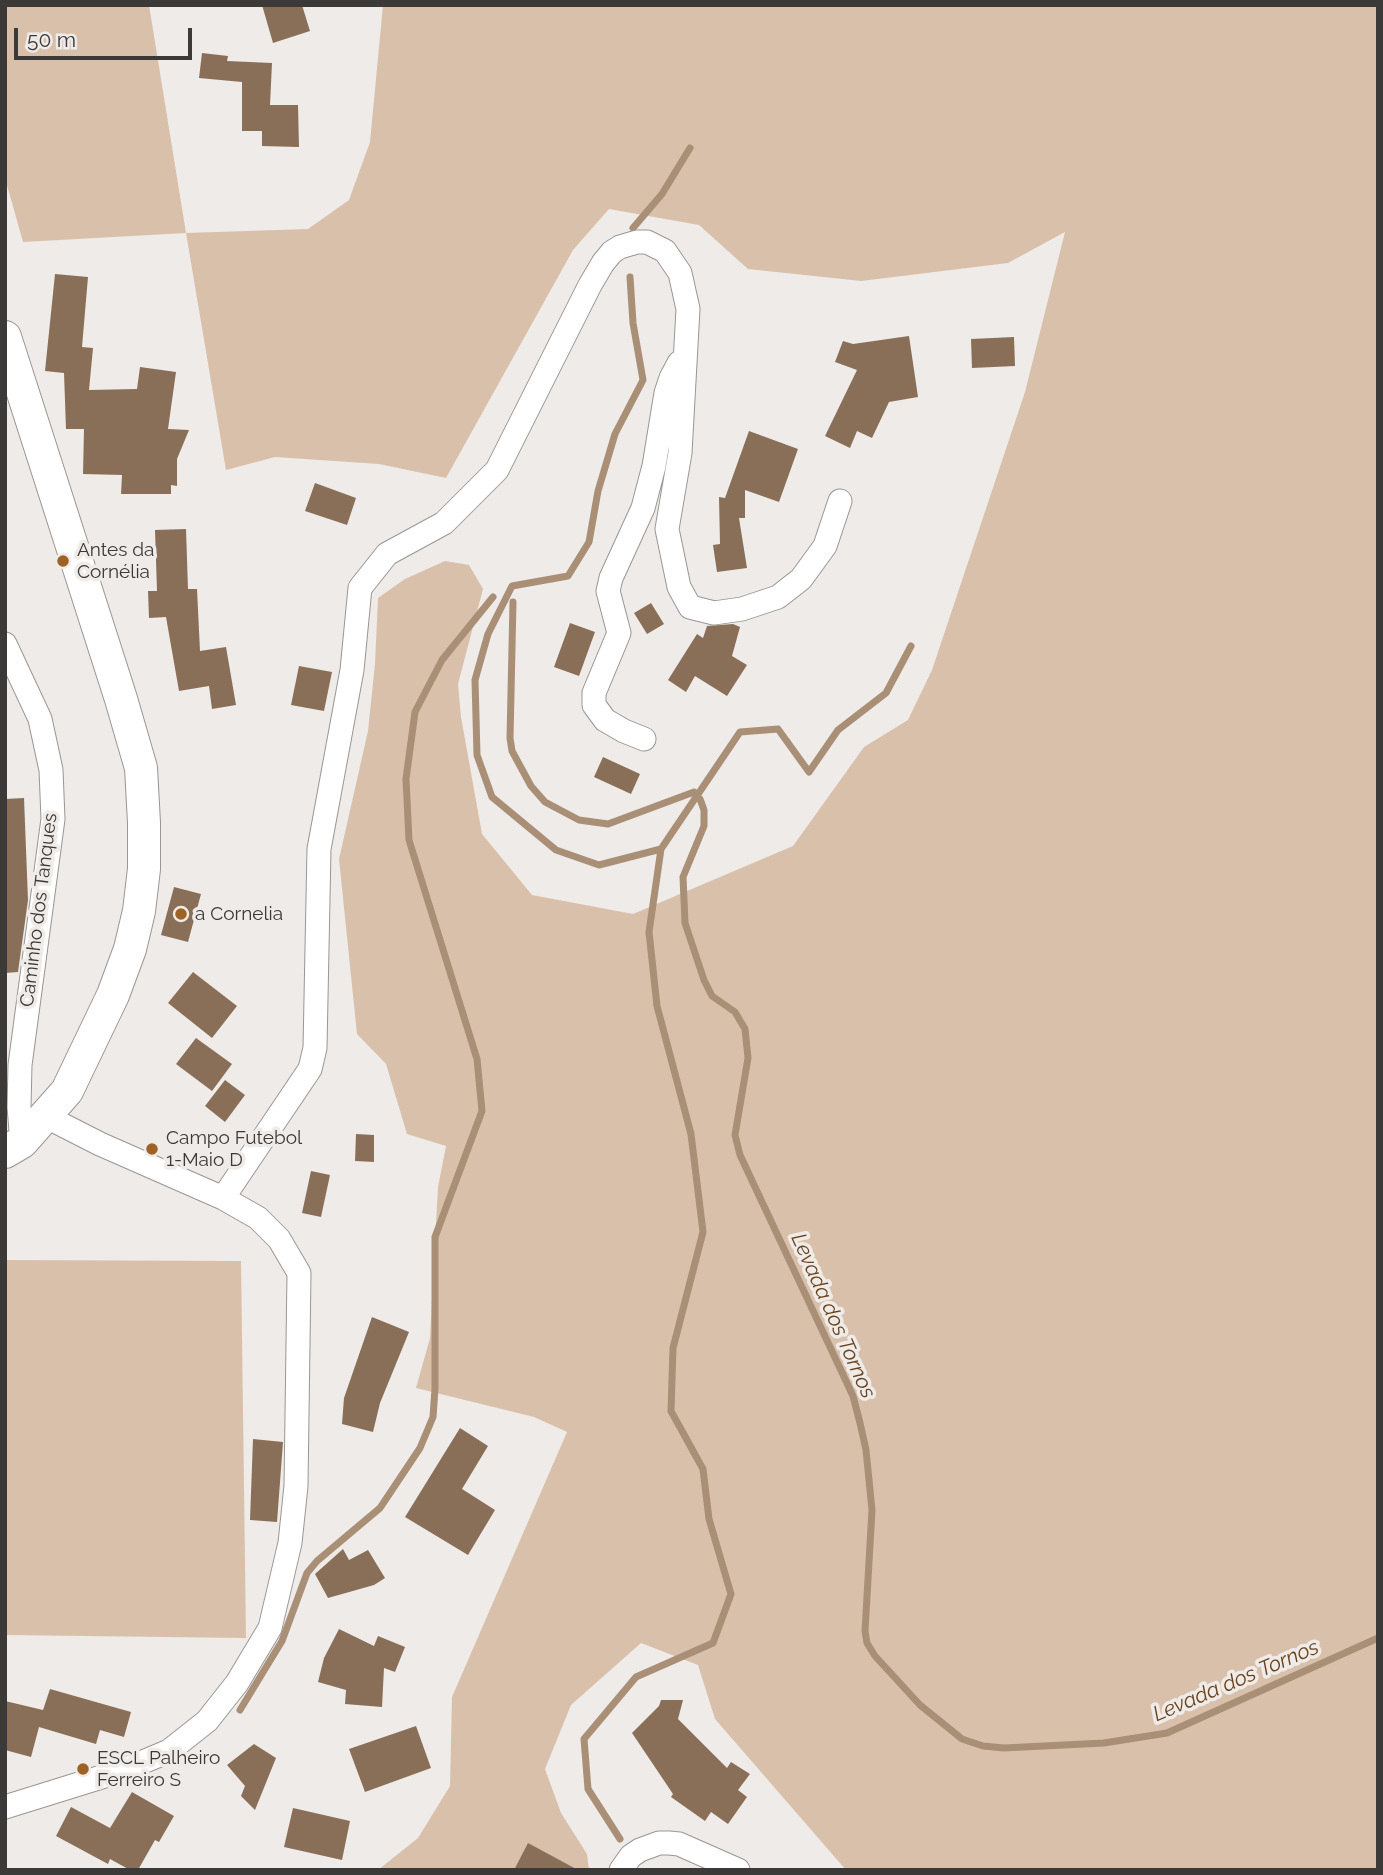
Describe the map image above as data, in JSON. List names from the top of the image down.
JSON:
{
  "streets": {
    "street": ["Caminho dos Tanques"]
  },
  "water": ["Levada dos Tornos"],
  "places": [
    "Antes da Cornélia",
    "a Cornelia",
    "Campo Futebol 1-Maio D",
    "ESCL Palheiro Ferreiro S"
  ],
  "scale_bar": "50 m"
}
